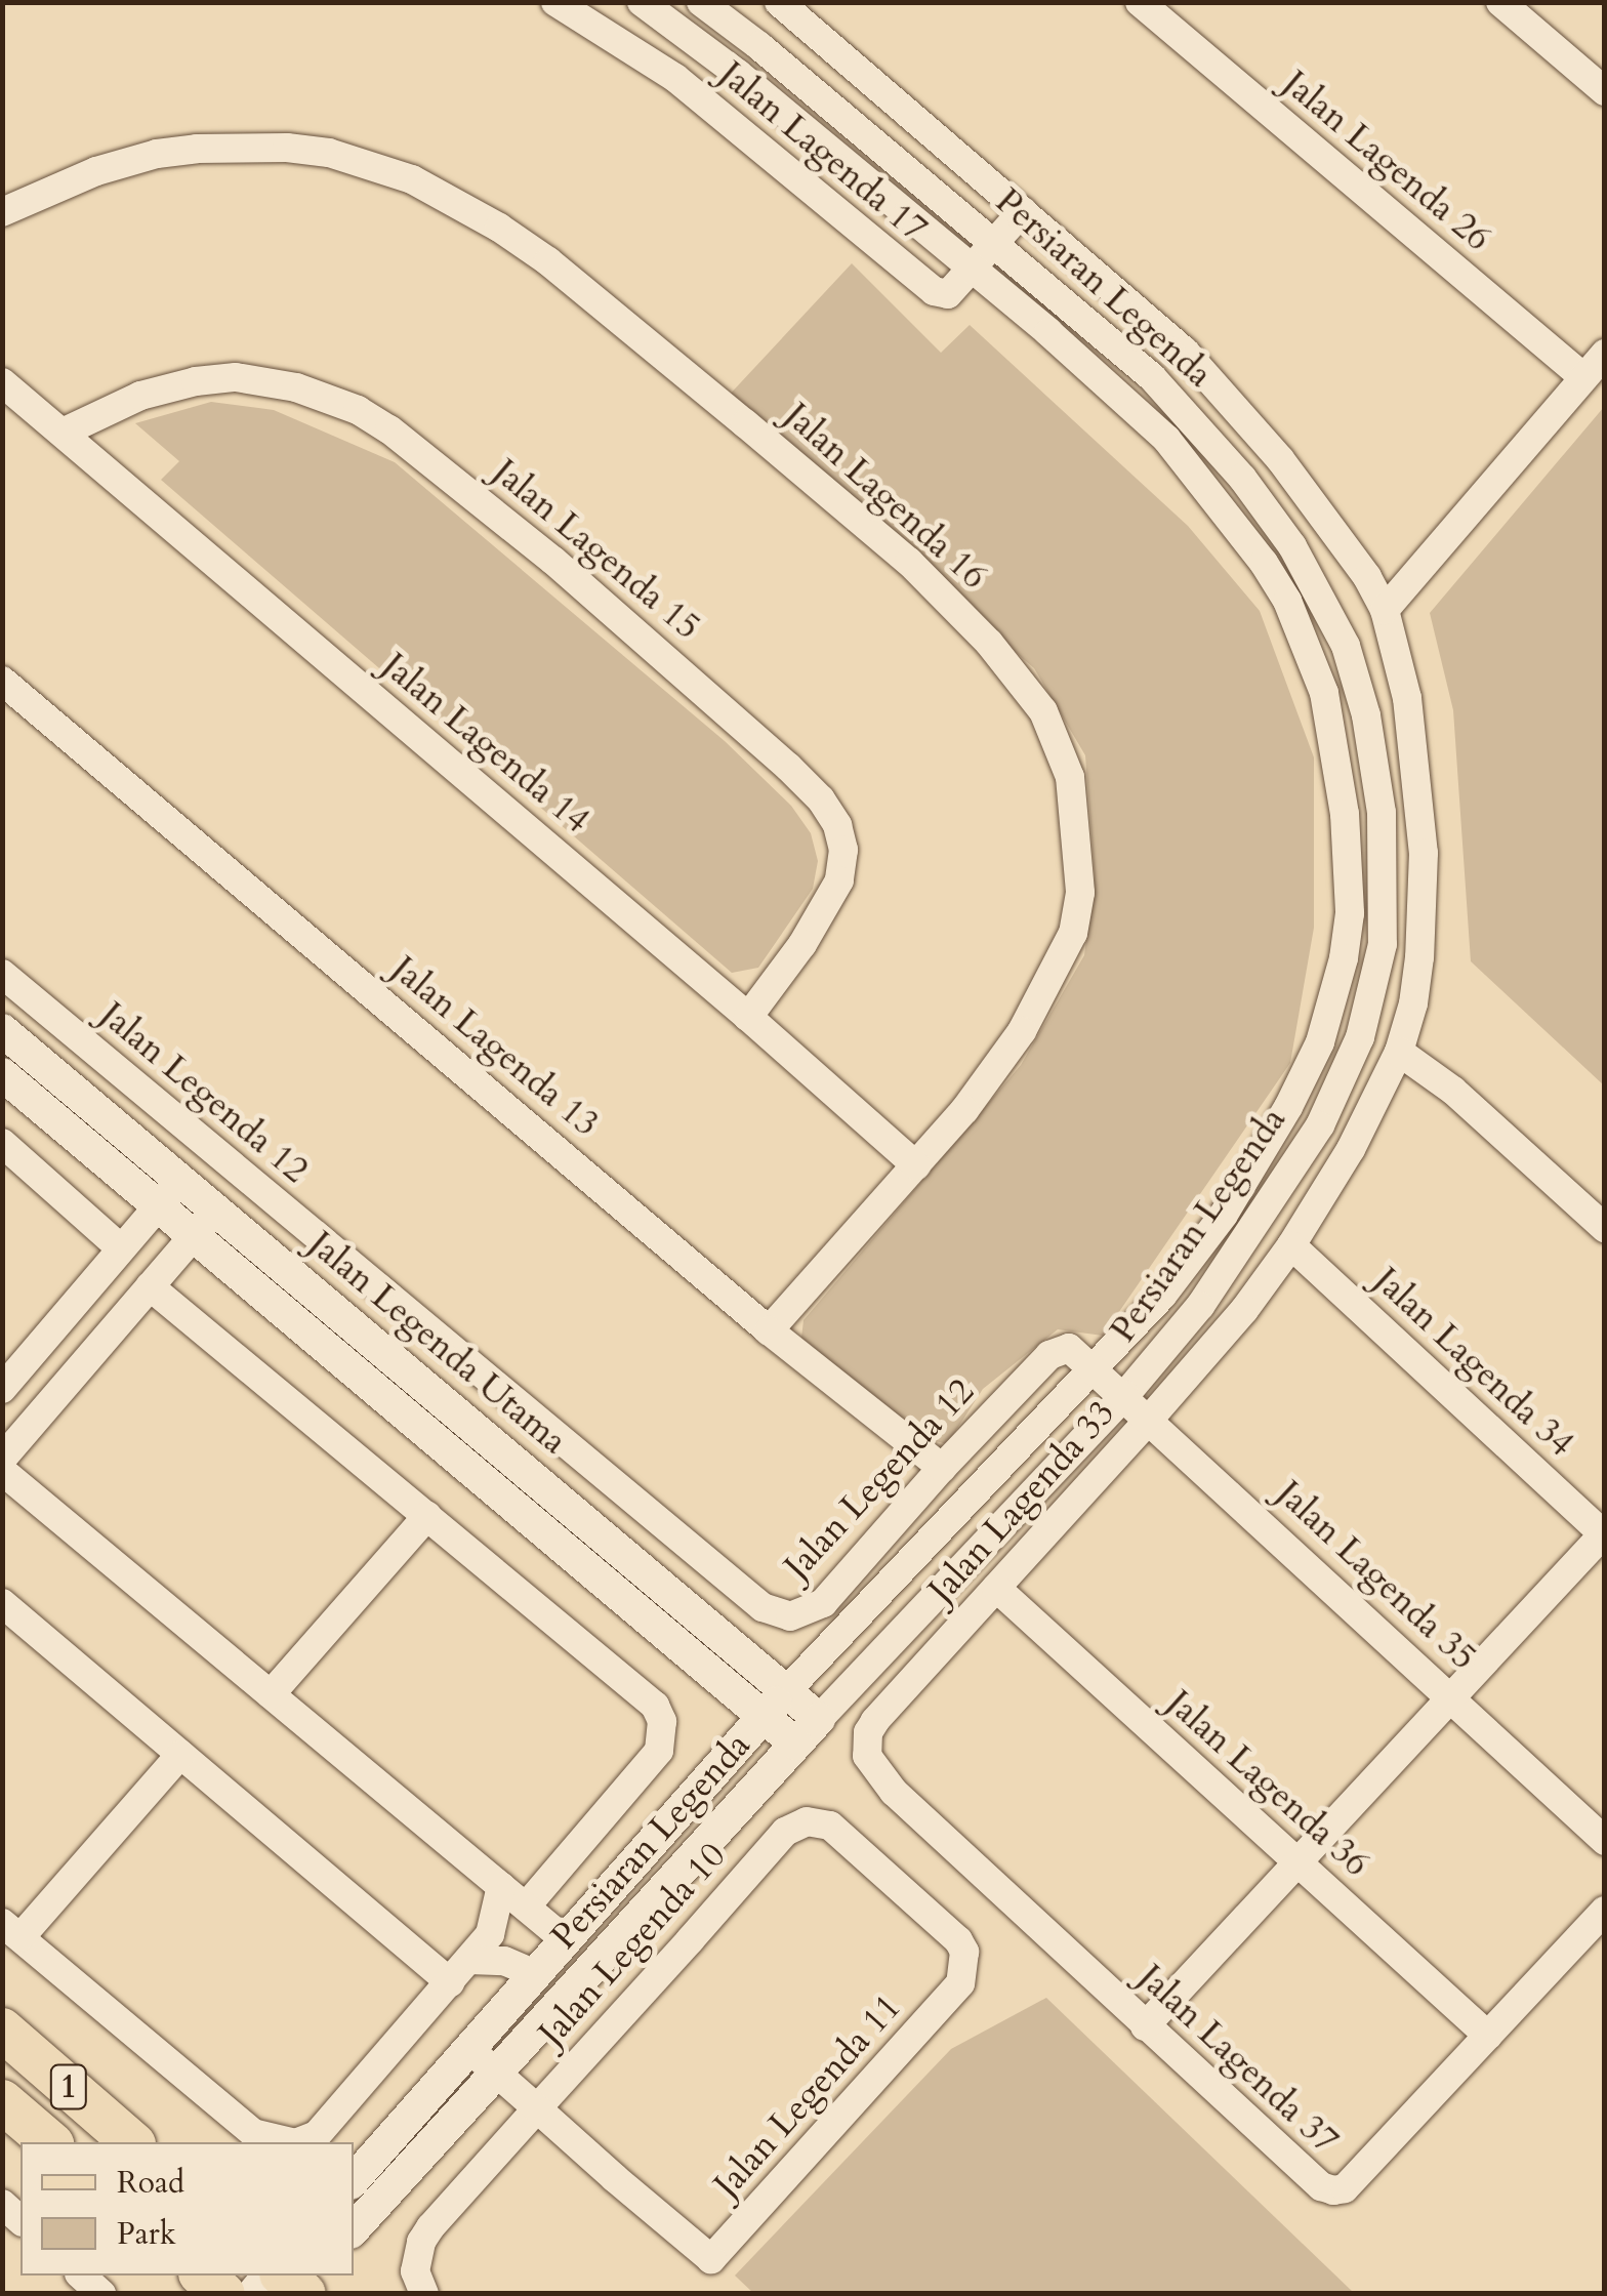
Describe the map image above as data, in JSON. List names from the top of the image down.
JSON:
{
  "streets": {
    "main road": ["1"],
    "street": [
      "Jalan Lagenda 17",
      "Jalan Lagenda 26",
      "Persiaran Legenda",
      "Jalan Lagenda 16",
      "Jalan Lagenda 15",
      "Jalan Lagenda 14",
      "Jalan Lagenda 13",
      "Jalan Legenda 12",
      "Jalan Legenda Utama",
      "Jalan Lagenda 34",
      "Jalan Lagenda 33",
      "Jalan Lagenda 35",
      "Jalan Lagenda 36",
      "Jalan Legenda 10",
      "Jalan Lagenda 37",
      "Jalan Legenda 11"
    ]
  },
  "crossings": [
    ["Jalan Lagenda 17", "Persiaran Legenda"],
    ["Jalan Lagenda 17", "Jalan Lagenda 33"],
    ["Persiaran Legenda", "Jalan Legenda 12"],
    ["Persiaran Legenda", "Jalan Legenda Utama"],
    ["Persiaran Legenda", "Jalan Lagenda 35"],
    ["Jalan Lagenda 16", "Jalan Lagenda 14"],
    ["Jalan Lagenda 16", "Jalan Lagenda 13"],
    ["Jalan Lagenda 15", "Jalan Lagenda 14"],
    ["Jalan Lagenda 13", "Jalan Legenda 12"],
    ["Jalan Legenda 12", "Jalan Lagenda 35"],
    ["Jalan Lagenda 34", "Jalan Lagenda 33"],
    ["Jalan Lagenda 33", "Jalan Lagenda 35"],
    ["Jalan Lagenda 33", "Jalan Lagenda 36"],
    ["Jalan Lagenda 33", "Jalan Lagenda 37"],
    ["Jalan Lagenda 36", "Jalan Lagenda 37"],
    ["Jalan Legenda 10", "Jalan Legenda 11"]
  ],
  "legend": ["Road", "Park"]
}
